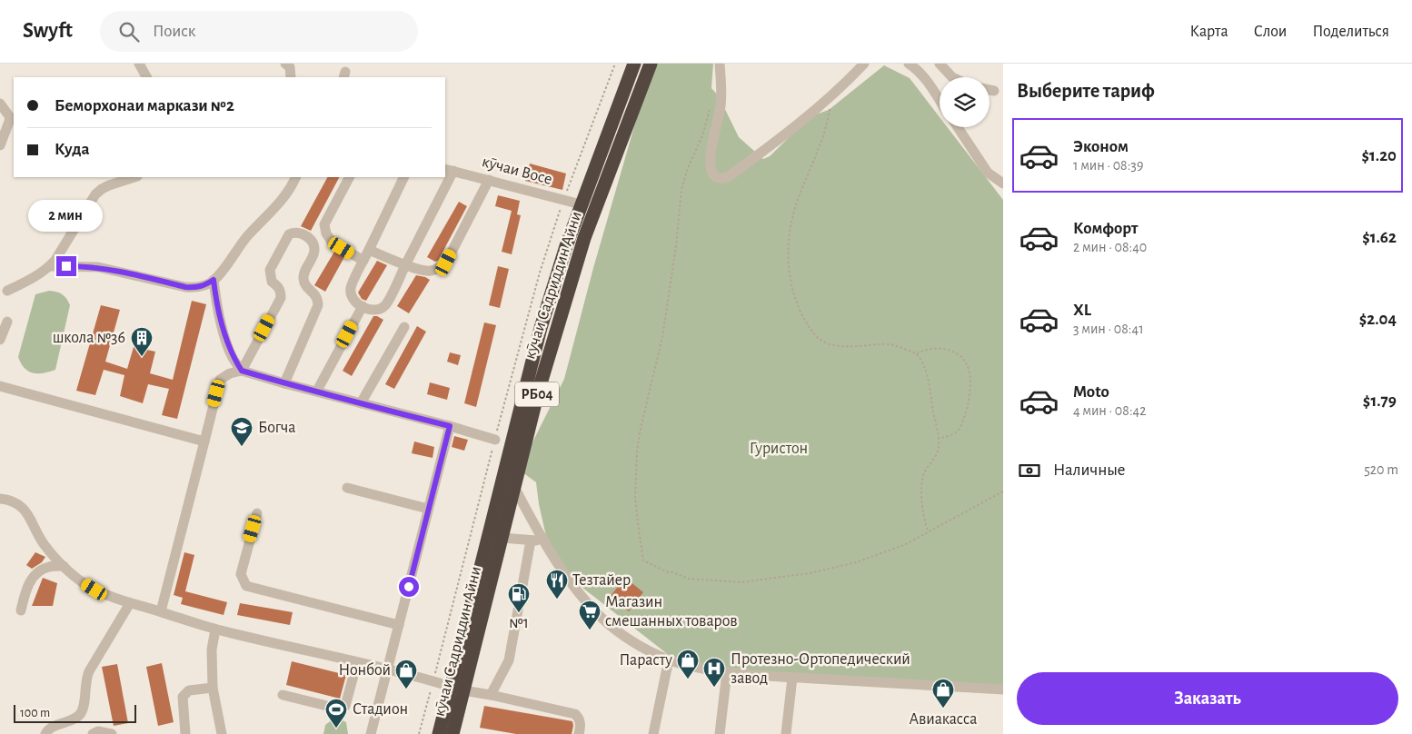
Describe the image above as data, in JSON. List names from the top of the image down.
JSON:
{
  "streets": {
    "highway": ["кӯчаи Садриддин Айни", "РБ04"],
    "street": ["кӯчаи Восе"]
  },
  "crossings": [
    ["кӯчаи Восе", "кӯчаи Садриддин Айни"]
  ],
  "parks": ["Гуристон"],
  "places": {
    "building": ["школа №36"],
    "school or university": ["Богча"],
    "restaurant": ["Тезтайер"],
    "fuel station": ["№1"],
    "supermarket": ["Магазин смешанных товаров"],
    "shop": ["Парасту", "Нонбой", "Авиакасса"],
    "hospital": ["Протезно-Ортопедический завод"],
    "sports": ["Стадион"]
  },
  "scale_bar": "100 m",
  "page": {
    "header": "Swyft",
    "search": "Поиск",
    "nav": ["Карта", "Слои", "Поделиться"],
    "heading": "Выберите тариф",
    "banner": ["Беморхонаи маркази №2", "Куда"],
    "list": [
      {
        "name": "Эконом",
        "note": "1 мин · 08:39",
        "value": "$1.20"
      },
      {
        "name": "Комфорт",
        "note": "2 мин · 08:40",
        "value": "$1.62"
      },
      {
        "name": "XL",
        "note": "3 мин · 08:41",
        "value": "$2.04"
      },
      {
        "name": "Moto",
        "note": "4 мин · 08:42",
        "value": "$1.79"
      }
    ],
    "bubble": "2 мин",
    "pay": ["Наличные", "520 m"],
    "buttons": "Заказать",
    "scale": "100 m"
  }
}
